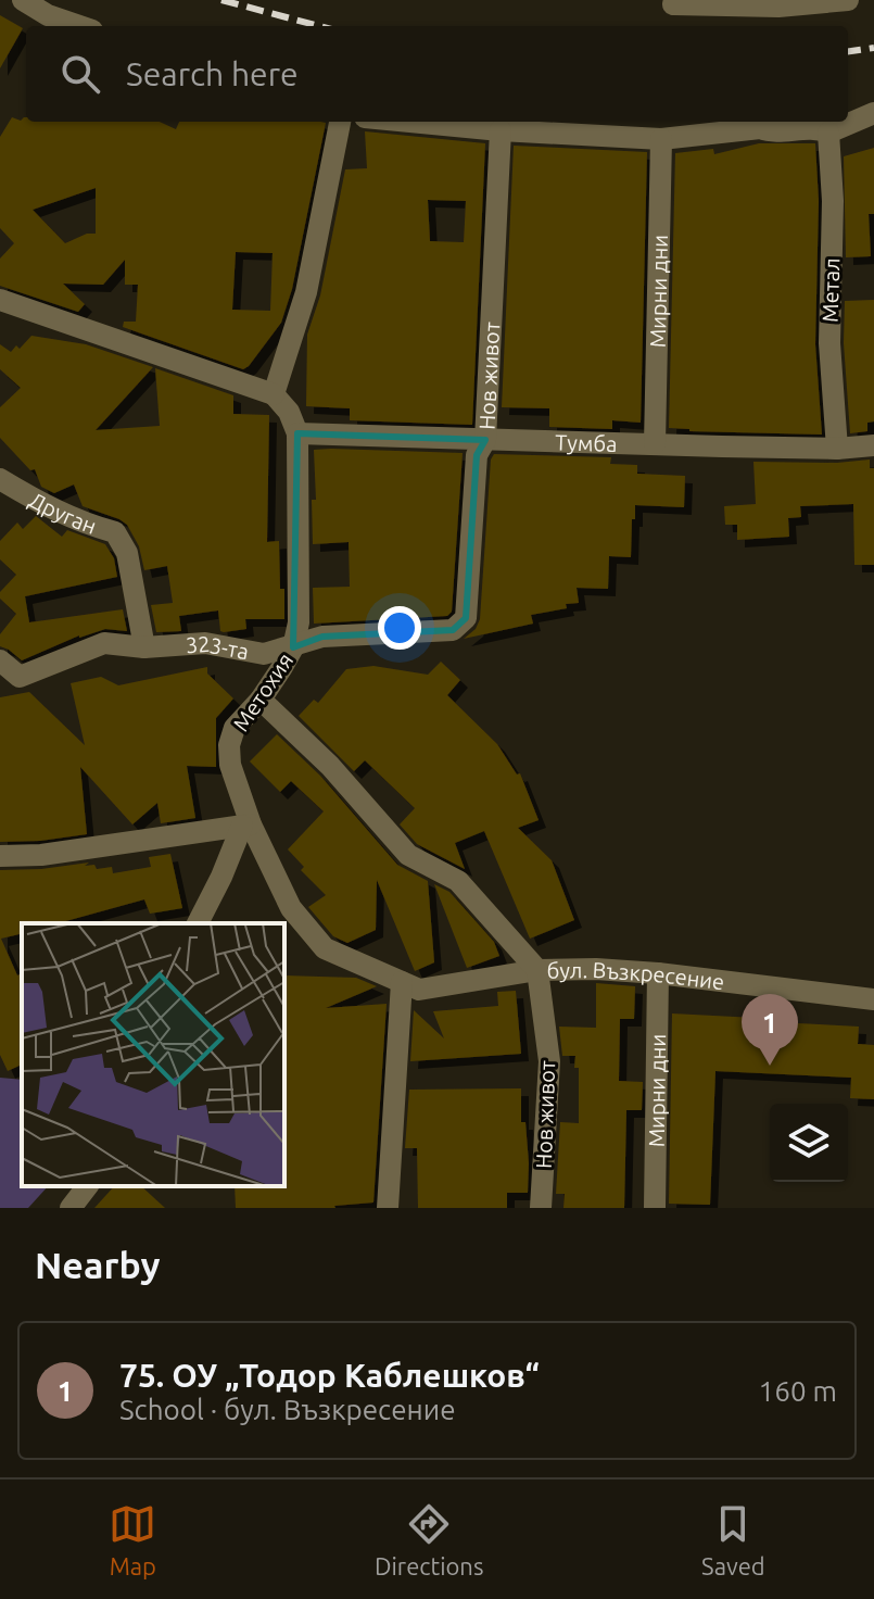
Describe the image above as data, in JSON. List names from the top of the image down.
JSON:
{
  "streets": {
    "street": [
      "Метал",
      "Мирни дни",
      "Нов живот",
      "Тумба",
      "Друган",
      "323-та",
      "Метохия",
      "бул. Възкресение"
    ]
  },
  "crossings": [
    ["Метал", "Тумба"],
    ["Мирни дни", "Тумба"],
    ["Мирни дни", "бул. Възкресение"],
    ["Нов живот", "Тумба"],
    ["Нов живот", "323-та"],
    ["Нов живот", "бул. Възкресение"],
    ["Тумба", "Метохия"],
    ["Друган", "323-та"],
    ["323-та", "Метохия"],
    ["Метохия", "бул. Възкресение"]
  ],
  "page": {
    "search": "Search here",
    "pins": "1",
    "heading": "Nearby",
    "list": [
      {
        "mark": "1",
        "name": "75. ОУ „Тодор Каблешков“",
        "note": "School · бул. Възкресение",
        "value": "160 m"
      }
    ],
    "nav": ["Map", "Directions", "Saved"]
  }
}
